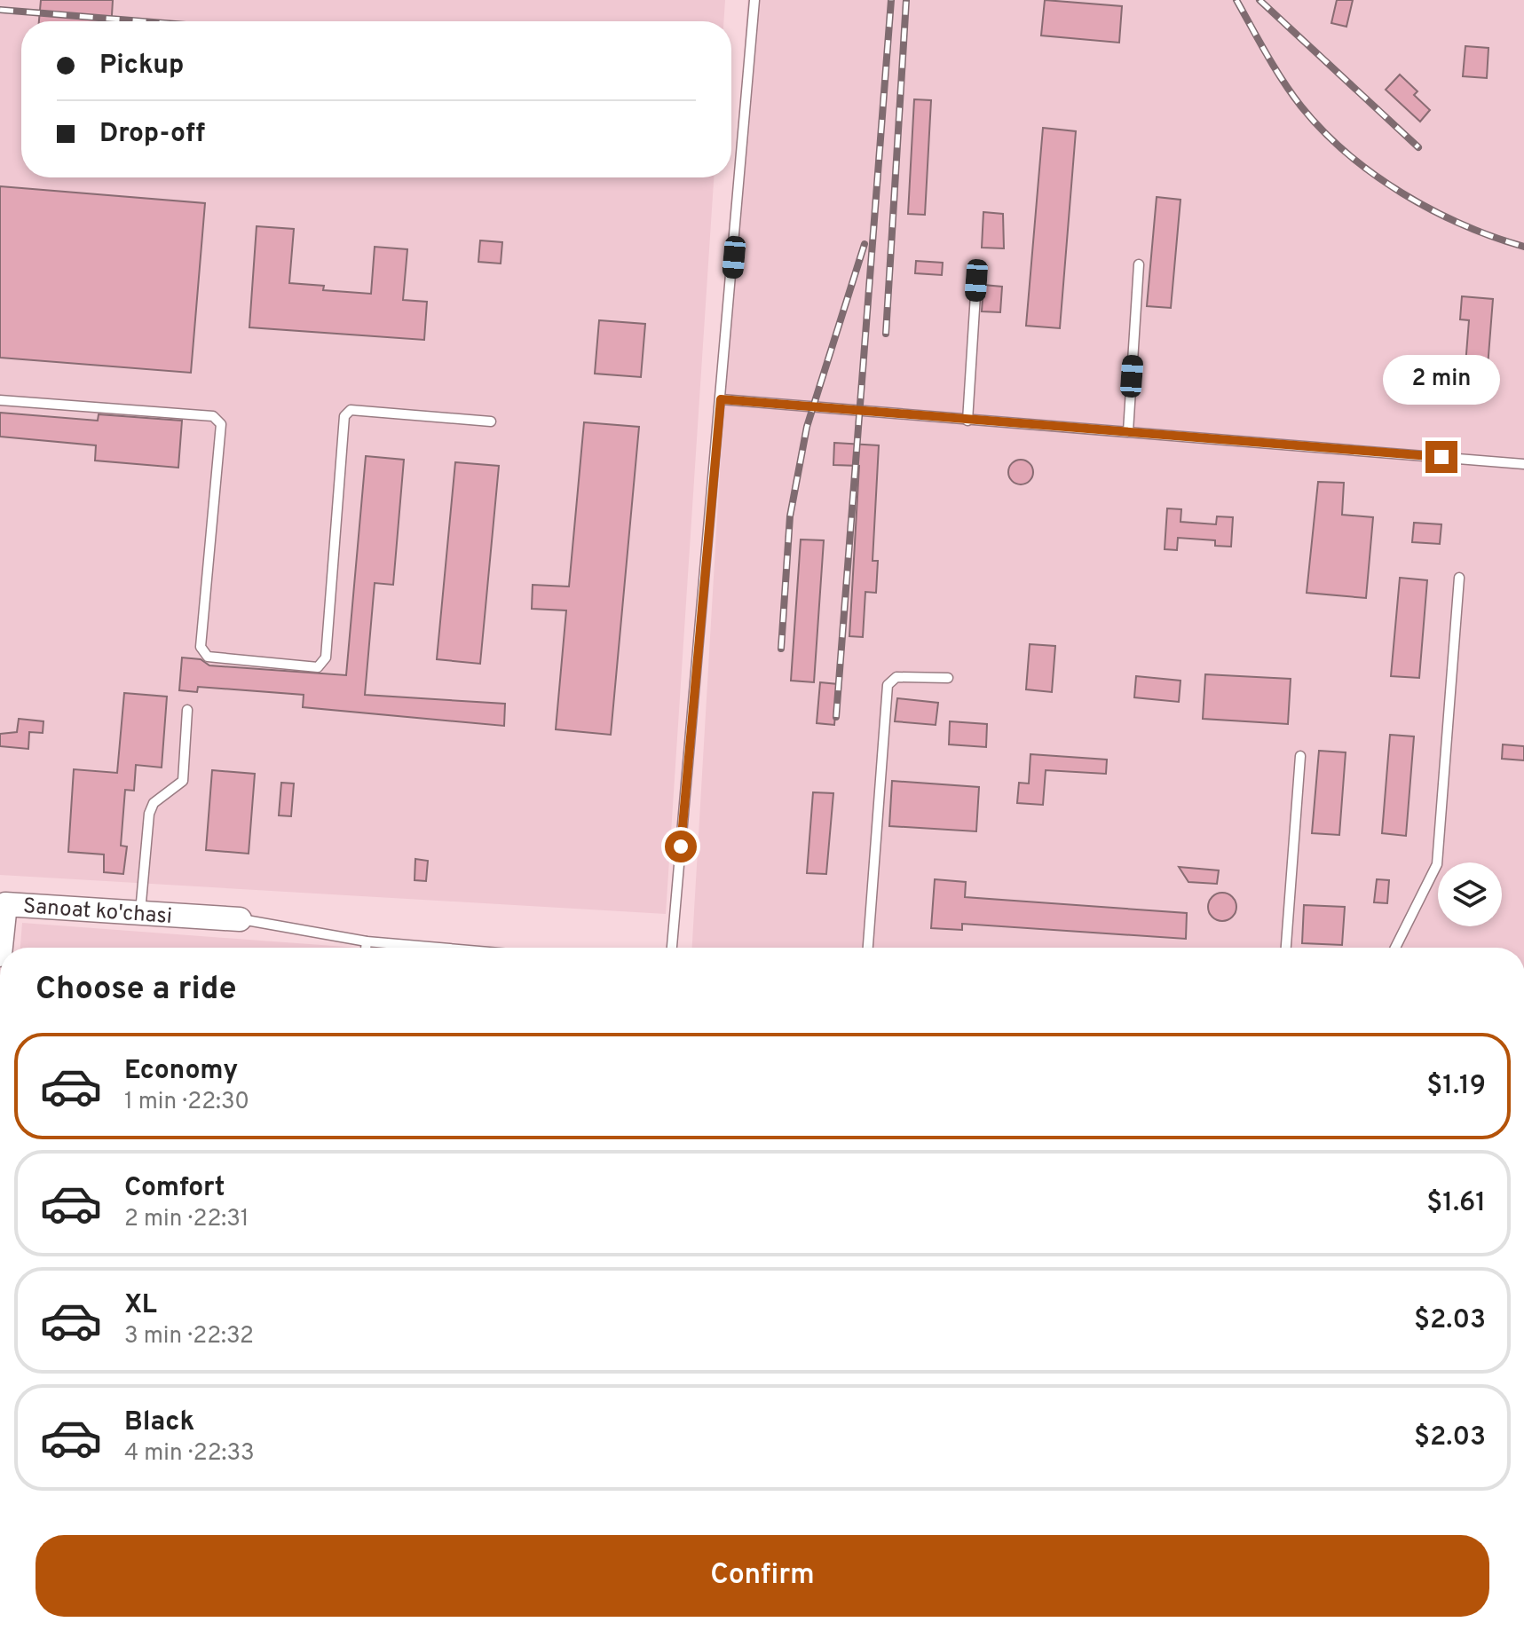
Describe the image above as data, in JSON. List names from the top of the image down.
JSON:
{
  "streets": {
    "street": ["Sanoat ko'chasi"]
  },
  "page": {
    "banner": ["Pickup", "Drop-off"],
    "bubble": "2 min",
    "heading": "Choose a ride",
    "list": [
      {
        "name": "Economy",
        "note": "1 min · 22:30",
        "value": "$1.19"
      },
      {
        "name": "Comfort",
        "note": "2 min · 22:31",
        "value": "$1.61"
      },
      {
        "name": "XL",
        "note": "3 min · 22:32",
        "value": "$2.03"
      },
      {
        "name": "Black",
        "note": "4 min · 22:33",
        "value": "$2.03"
      }
    ],
    "buttons": "Confirm"
  }
}
